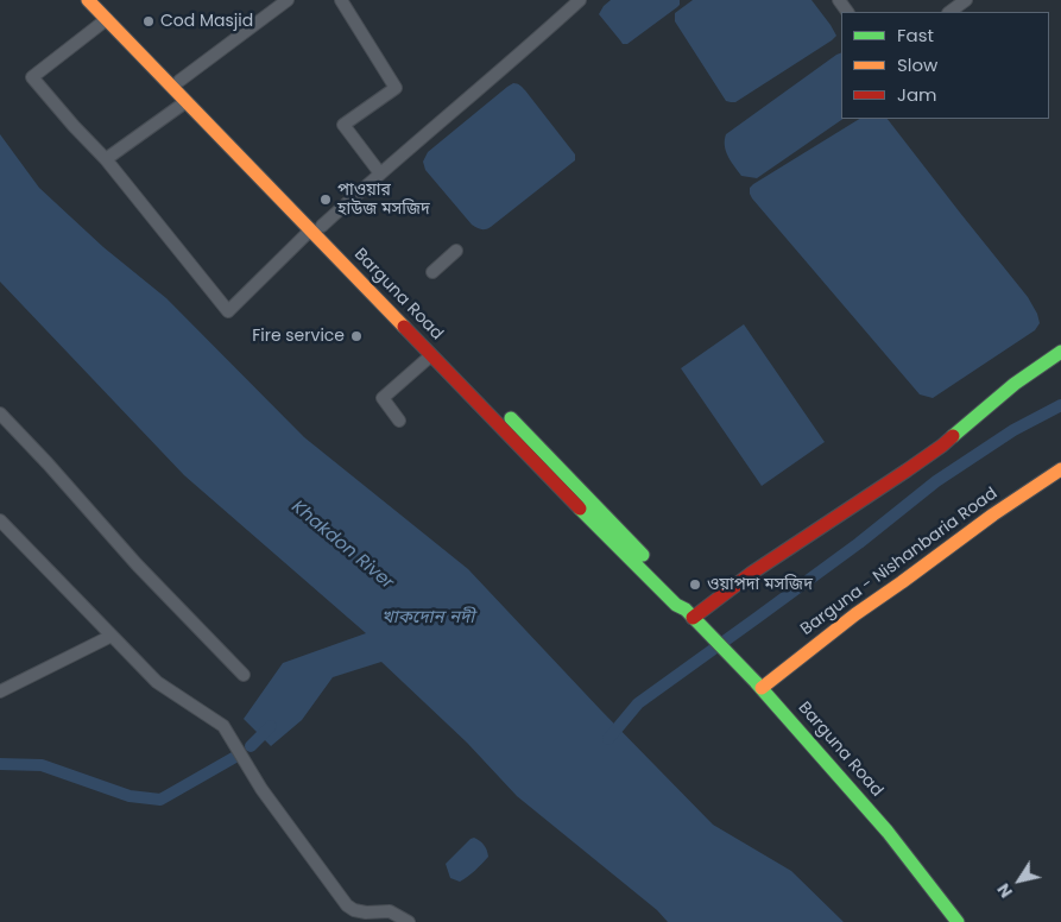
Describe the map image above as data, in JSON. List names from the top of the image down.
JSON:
{
  "streets": {
    "main road": ["Barguna Road", "Barguna - Nishanbaria Road"]
  },
  "crossings": [
    ["Barguna Road", "Barguna - Nishanbaria Road"]
  ],
  "water": ["Khakdon River", "খাকদোন নদী"],
  "places": [
    "Cod Masjid",
    "পাওয়ার হাউজ মসজিদ",
    "Fire service",
    "ওয়াপদা মসজিদ"
  ],
  "legend": ["Fast", "Slow", "Jam"],
  "north": "bottom left"
}
